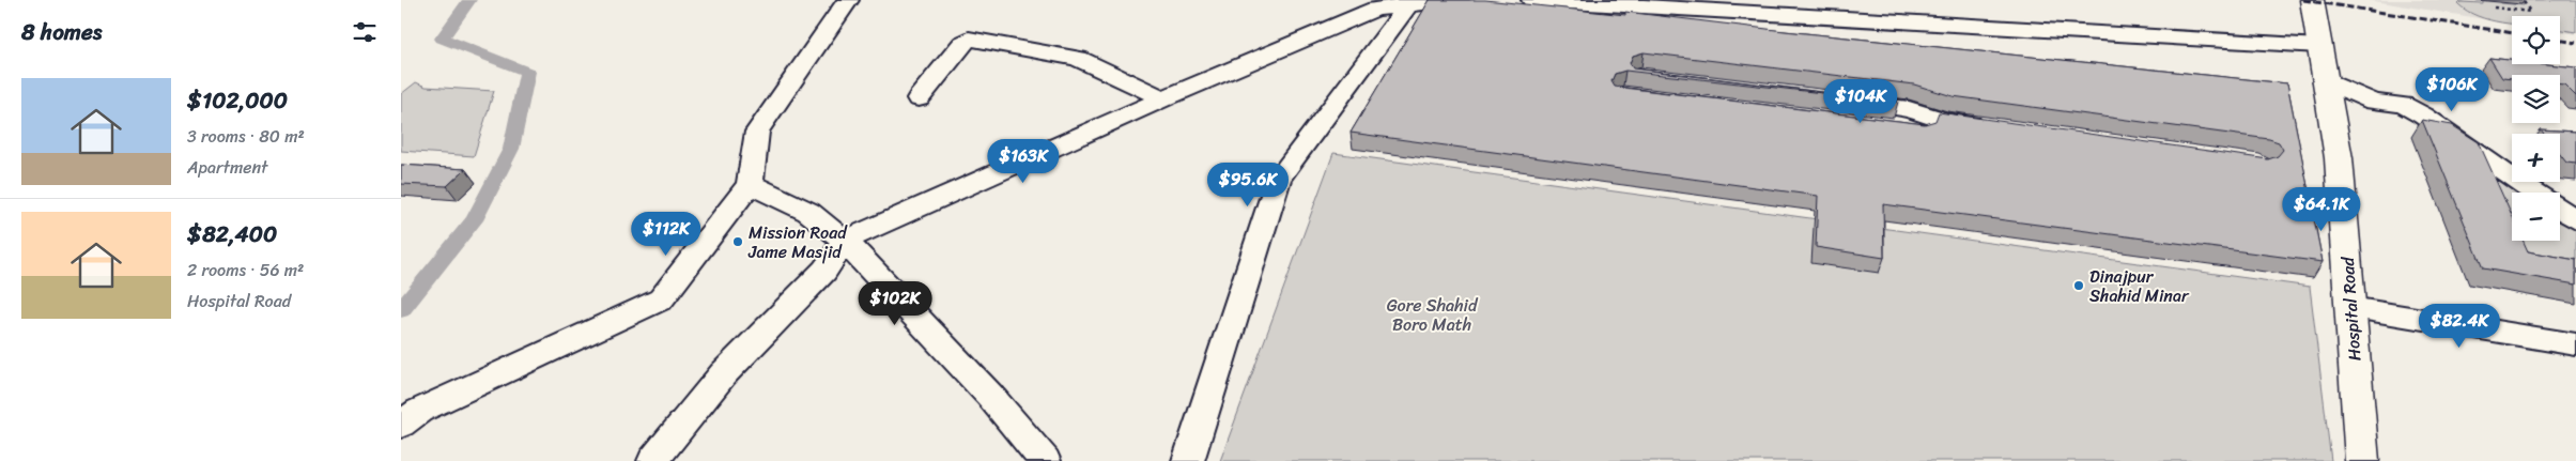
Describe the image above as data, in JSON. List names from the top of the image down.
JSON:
{
  "streets": {
    "main road": ["Hospital Road"]
  },
  "parks": ["Gore Shahid Boro Math"],
  "places": ["Mission Road Jame Masjid", "Dinajpur Shahid Minar"],
  "page": {
    "heading": "8 homes",
    "map_buttons": ["+", "−"],
    "list": [
      {
        "name": "$102,000",
        "note": "3 rooms · 80 m² · Apartment"
      },
      {
        "name": "$82,400",
        "note": "2 rooms · 56 m² · Hospital Road"
      }
    ],
    "price": [
      "$106K",
      "$104K",
      "$163K",
      "$95.6K",
      "$64.1K",
      "$112K",
      "$102K",
      "$82.4K"
    ]
  }
}
